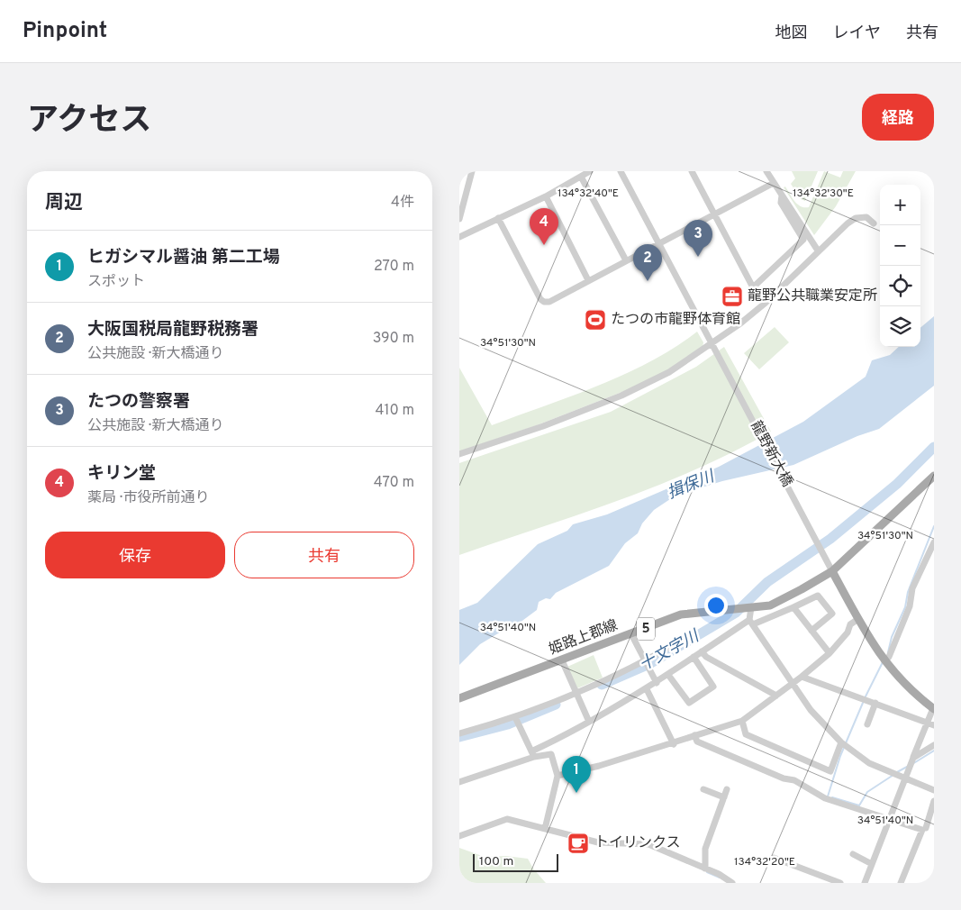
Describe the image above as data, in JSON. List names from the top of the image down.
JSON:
{
  "streets": {
    "main road": ["5", "姫路上郡線"],
    "street": ["龍野新大橋"]
  },
  "crossings": [
    ["龍野新大橋", "姫路上郡線"]
  ],
  "water": ["揖保川", "十文字川"],
  "places": {
    "office": ["龍野公共職業安定所"],
    "sports": ["たつの市龍野体育館"],
    "cafe": ["トイリンクス"]
  },
  "scale_bar": "100 m",
  "page": {
    "header": "Pinpoint",
    "nav": ["地図", "レイヤ", "共有"],
    "title": "アクセス",
    "buttons": [
      "経路",
      ["保存", "共有"]
    ],
    "heading": ["周辺", "4件"],
    "map_buttons": ["+", "−"],
    "pins": [
      "4",
      "3",
      "2",
      "1"
    ],
    "list": [
      {
        "mark": "1",
        "name": "ヒガシマル醤油 第二工場",
        "note": "スポット",
        "value": "270 m"
      },
      {
        "mark": "2",
        "name": "大阪国税局龍野税務署",
        "note": "公共施設 · 新大橋通り",
        "value": "390 m"
      },
      {
        "mark": "3",
        "name": "たつの警察署",
        "note": "公共施設 · 新大橋通り",
        "value": "410 m"
      },
      {
        "mark": "4",
        "name": "キリン堂",
        "note": "薬局 · 市役所前通り",
        "value": "470 m"
      }
    ],
    "scale": "100 m"
  },
  "coordinates": [
    "134°32'40\"E",
    "134°32'30\"E",
    "34°51'30\"N",
    "34°51'40\"N",
    "134°32'20\"E"
  ]
}
